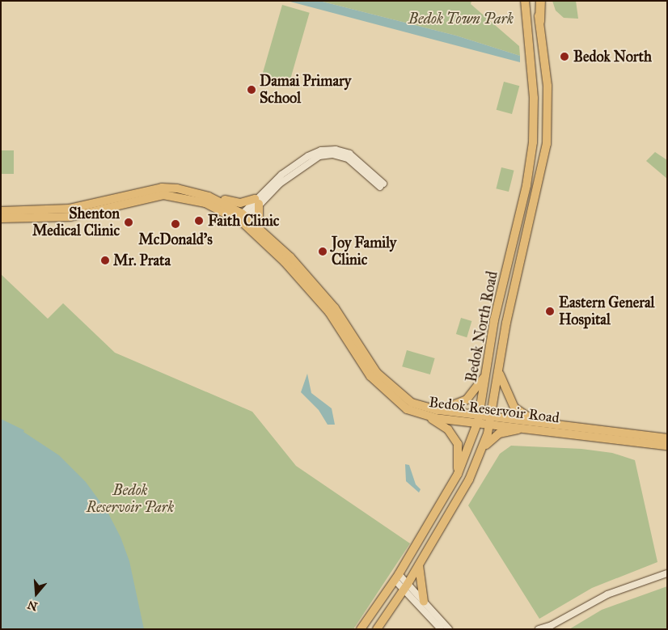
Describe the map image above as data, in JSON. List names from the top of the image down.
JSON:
{
  "streets": {
    "main road": ["Bedok North Road", "Bedok Reservoir Road"]
  },
  "crossings": [
    ["Bedok North Road", "Bedok Reservoir Road"]
  ],
  "parks": ["Bedok Town Park", "Bedok Reservoir Park"],
  "places": [
    "Bedok North",
    "Damai Primary School",
    "Faith Clinic",
    "Shenton Medical Clinic",
    "McDonald's",
    "Joy Family Clinic",
    "Mr. Prata",
    "Eastern General Hospital"
  ],
  "north": "bottom"
}
